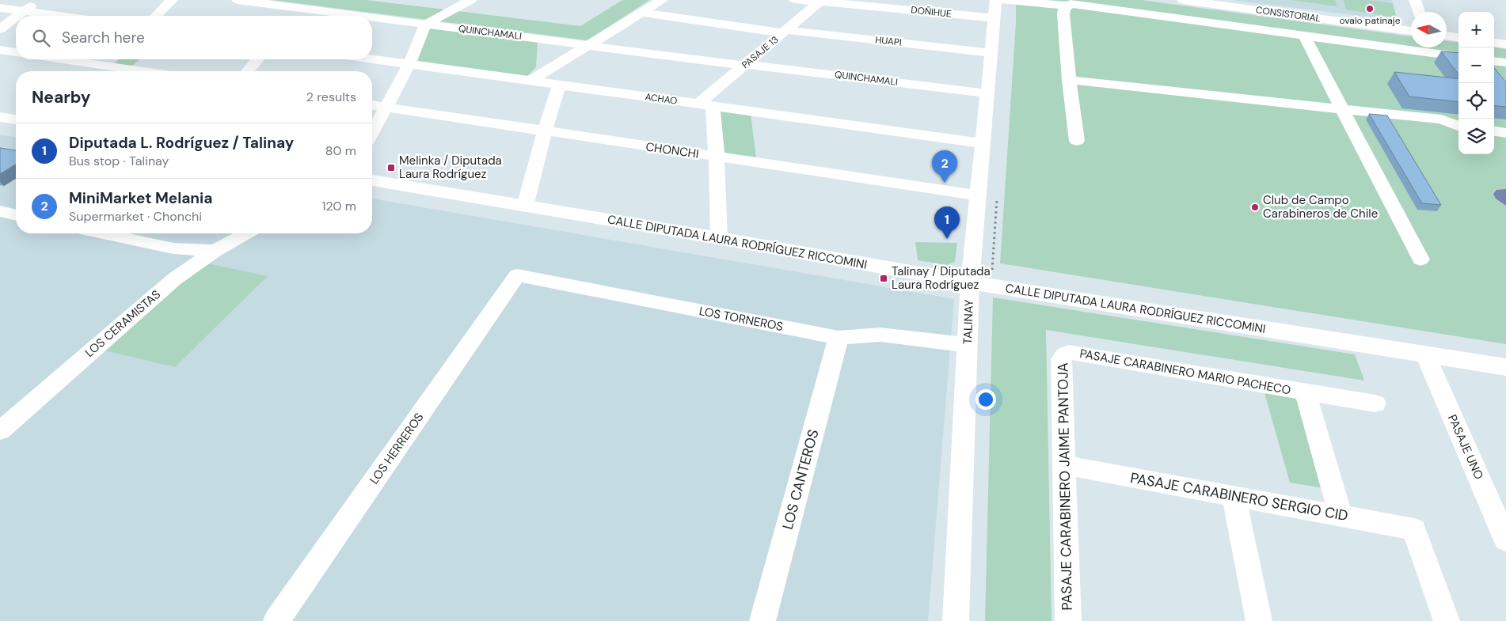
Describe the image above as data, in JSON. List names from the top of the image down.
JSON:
{
  "streets": {
    "main road": ["CALLE DIPUTADA LAURA RODRÍGUEZ RICCOMINI"],
    "street": [
      "DOÑIHUE",
      "CONSISTORIAL",
      "QUINCHAMALI",
      "HUAPI",
      "PASAJE 13",
      "ACHAO",
      "CHONCHI",
      "LOS TORNEROS",
      "TALINAY",
      "LOS CERAMISTAS",
      "PASAJE CARABINERO MARIO PACHECO",
      "PASAJE UNO",
      "LOS HERREROS",
      "LOS CANTEROS",
      "PASAJE CARABINERO JAIME PANTOJA",
      "PASAJE CARABINERO SERGIO CID"
    ]
  },
  "crossings": [
    ["DOÑIHUE", "PASAJE 13"],
    ["DOÑIHUE", "TALINAY"],
    ["QUINCHAMALI", "PASAJE 13"],
    ["QUINCHAMALI", "TALINAY"],
    ["HUAPI", "PASAJE 13"],
    ["HUAPI", "TALINAY"],
    ["PASAJE 13", "ACHAO"],
    ["ACHAO", "TALINAY"],
    ["CHONCHI", "TALINAY"],
    ["CALLE DIPUTADA LAURA RODRÍGUEZ RICCOMINI", "TALINAY"],
    ["CALLE DIPUTADA LAURA RODRÍGUEZ RICCOMINI", "PASAJE UNO"],
    ["LOS TORNEROS", "TALINAY"],
    ["LOS TORNEROS", "LOS HERREROS"],
    ["LOS TORNEROS", "LOS CANTEROS"],
    ["PASAJE CARABINERO MARIO PACHECO", "PASAJE CARABINERO JAIME PANTOJA"],
    ["PASAJE CARABINERO MARIO PACHECO", "PASAJE CARABINERO SERGIO CID"],
    ["PASAJE CARABINERO JAIME PANTOJA", "PASAJE CARABINERO SERGIO CID"]
  ],
  "places": {
    "other": ["ovalo patinaje", "Club de Campo Carabineros de Chile"],
    "transit": ["Melinka / Diputada Laura Rodríguez", "Talinay / Diputada Laura Rodríguez"]
  },
  "north": "left",
  "page": {
    "map_buttons": ["+", "−"],
    "search": "Search here",
    "heading": ["Nearby", "2 results"],
    "list": [
      {
        "mark": "1",
        "name": "Diputada L. Rodríguez / Talinay",
        "note": "Bus stop · Talinay",
        "value": "80 m"
      },
      {
        "mark": "2",
        "name": "MiniMarket Melania",
        "note": "Supermarket · Chonchi",
        "value": "120 m"
      }
    ],
    "pins": ["2", "1"]
  }
}
